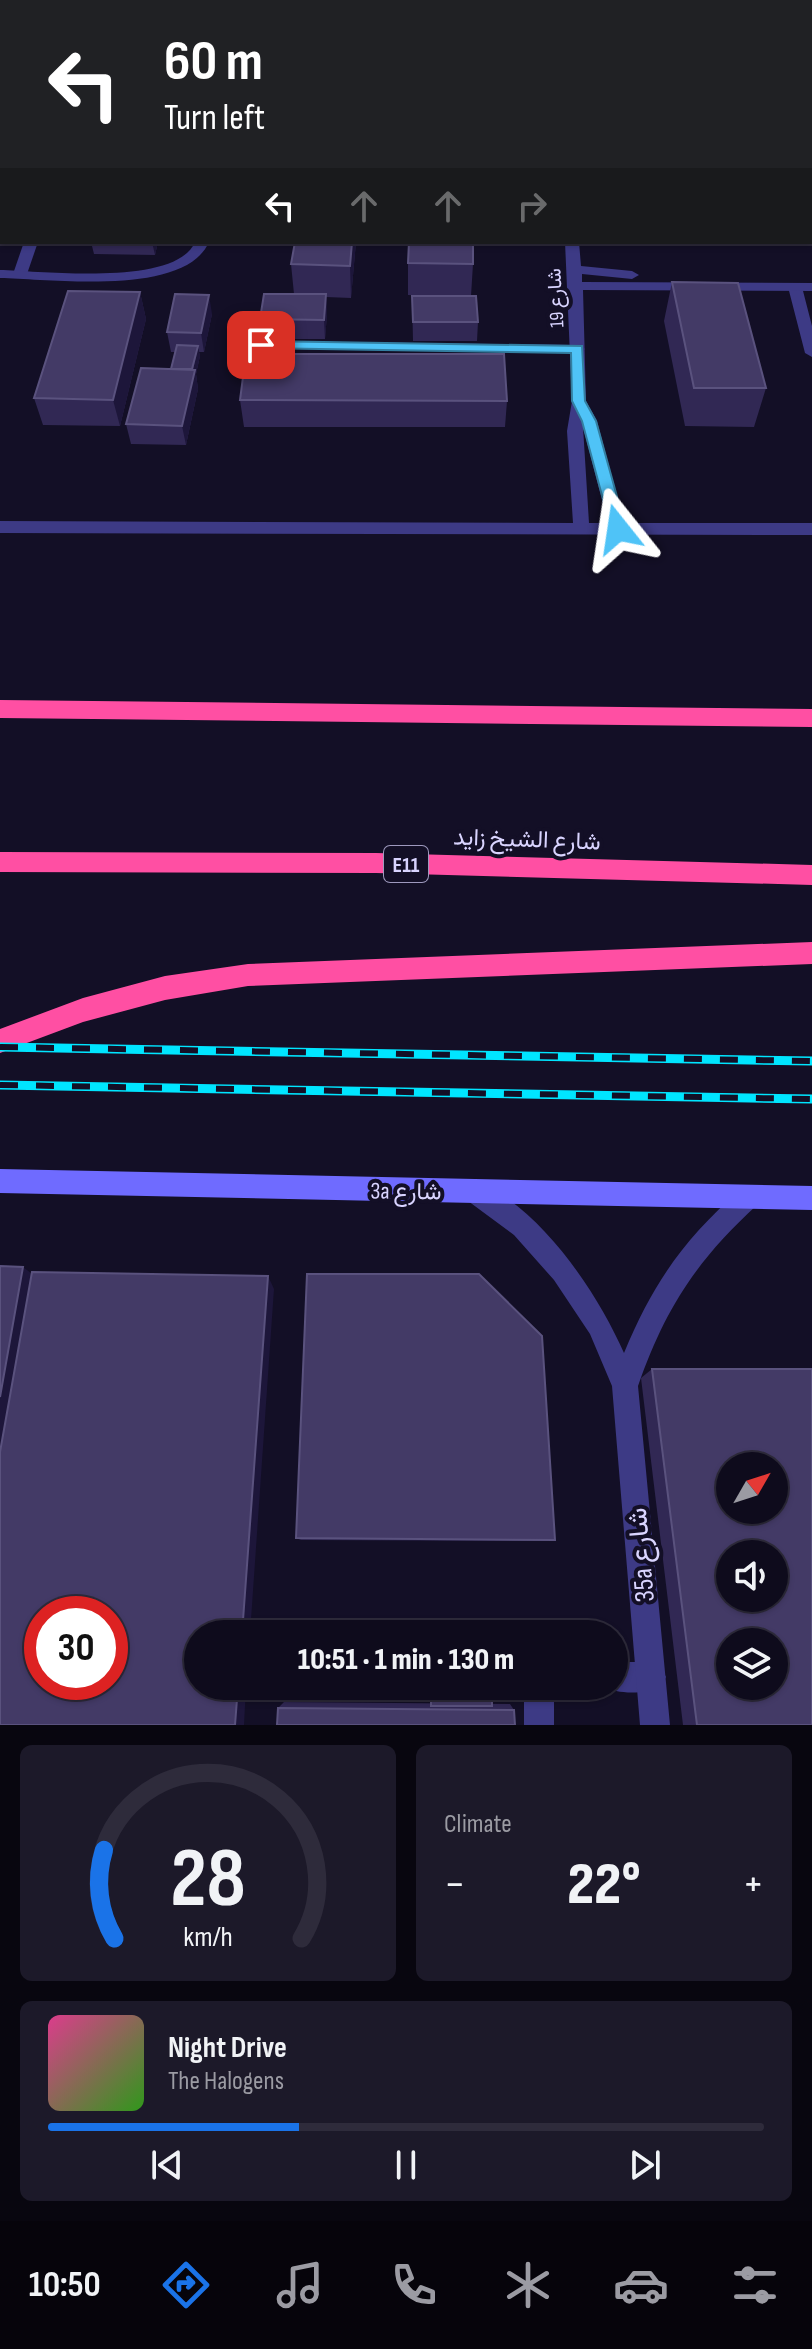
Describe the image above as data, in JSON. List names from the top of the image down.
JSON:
{
  "streets": {
    "highway": ["شارع الشيخ زايد", "E11"],
    "street": ["شارع 19", "3a شارع", "35a شارع"]
  },
  "crossings": [
    ["3a شارع", "35a شارع"]
  ],
  "north": "top right",
  "page": {
    "turn": ["60 m", "Turn left"],
    "limit": "30",
    "trip": "10:51 · 1 min · 130 m",
    "tile": "Climate",
    "heat": ["−", "22°", "+"],
    "song": ["Night Drive", "The Halogens"],
    "tabs": "10:50",
    "gauge": ["28", "km/h"]
  }
}
